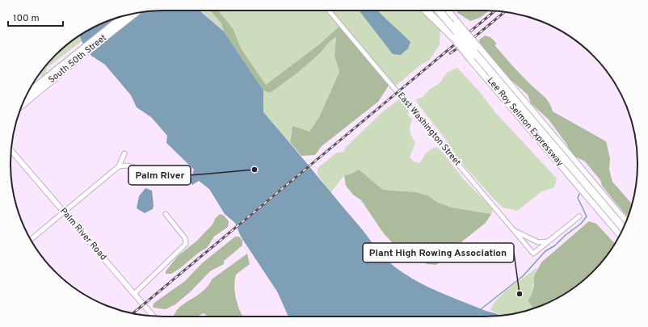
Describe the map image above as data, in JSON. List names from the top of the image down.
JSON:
{
  "streets": {
    "highway": ["Lee Roy Selmon Expressway"],
    "main road": ["South 50th Street"],
    "street": ["East Washington Street", "Palm River Road"]
  },
  "places": ["Palm River", "Plant High Rowing Association"],
  "scale_bar": "100 m"
}
